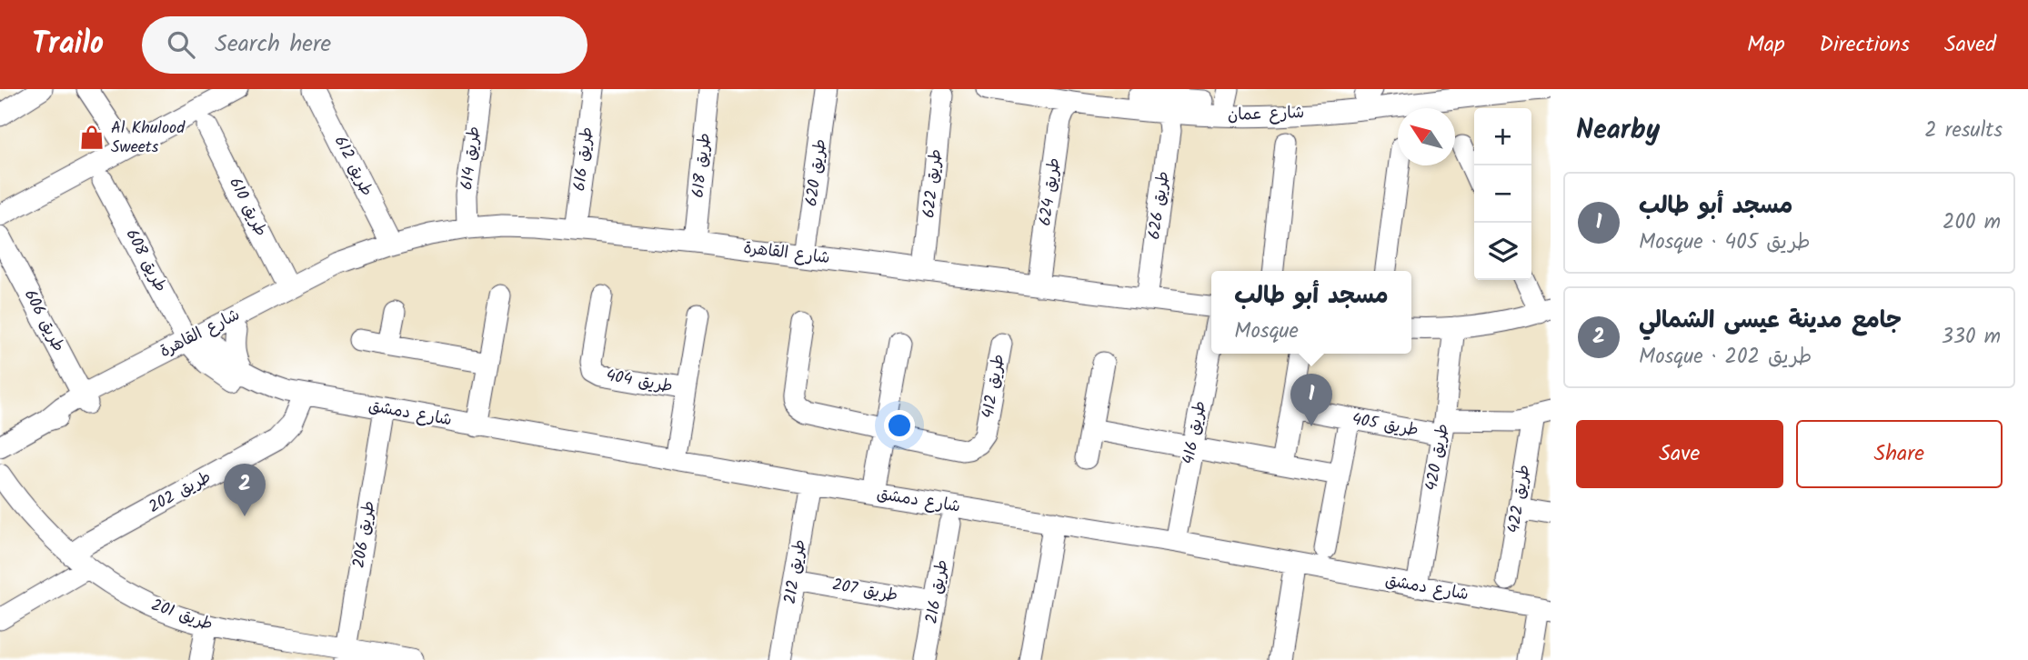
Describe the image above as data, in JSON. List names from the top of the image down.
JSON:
{
  "streets": {
    "street": [
      "شارع عمان",
      "طريق 614",
      "طريق 616",
      "طريق 618",
      "طريق 612",
      "طريق 620",
      "طريق 622",
      "طريق 624",
      "طريق 626",
      "طريق 610",
      "شارع القاهرة",
      "طريق 608",
      "طريق 606",
      "طريق 404",
      "طريق 412",
      "شارع دمشق",
      "طريق 405",
      "طريق 416",
      "طريق 420",
      "طريق 202",
      "طريق 422",
      "طريق 206",
      "طريق 212",
      "طريق 207",
      "طريق 216",
      "طريق 201"
    ]
  },
  "crossings": [
    ["شارع عمان", "طريق 624"],
    ["شارع عمان", "طريق 626"],
    ["طريق 614", "شارع القاهرة"],
    ["طريق 616", "شارع القاهرة"],
    ["طريق 618", "شارع القاهرة"],
    ["طريق 612", "شارع القاهرة"],
    ["طريق 620", "شارع القاهرة"],
    ["طريق 622", "شارع القاهرة"],
    ["طريق 624", "شارع القاهرة"],
    ["طريق 626", "شارع القاهرة"],
    ["طريق 610", "شارع القاهرة"],
    ["شارع القاهرة", "طريق 608"],
    ["شارع القاهرة", "طريق 606"],
    ["شارع القاهرة", "شارع دمشق"],
    ["طريق 608", "شارع دمشق"],
    ["شارع دمشق", "طريق 416"],
    ["شارع دمشق", "طريق 420"],
    ["شارع دمشق", "طريق 202"],
    ["شارع دمشق", "طريق 206"],
    ["شارع دمشق", "طريق 212"],
    ["طريق 405", "طريق 420"],
    ["طريق 405", "طريق 422"],
    ["طريق 202", "طريق 201"],
    ["طريق 206", "طريق 201"],
    ["طريق 212", "طريق 207"],
    ["طريق 207", "طريق 216"]
  ],
  "places": {
    "shop": ["Al Khulood Sweets"]
  },
  "north": "top left",
  "page": {
    "header": "Trailo",
    "search": "Search here",
    "nav": ["Map", "Directions", "Saved"],
    "heading": ["Nearby", "2 results"],
    "map_buttons": ["+", "−"],
    "list": [
      {
        "mark": "1",
        "name": "مسجد أبو طالب",
        "note": "Mosque · طريق 405",
        "value": "200 m"
      },
      {
        "mark": "2",
        "name": "جامع مدينة عيسى الشمالي",
        "note": "Mosque · طريق 202",
        "value": "330 m"
      }
    ],
    "popup": ["مسجد أبو طالب", "Mosque"],
    "pins": ["1", "2"],
    "buttons": ["Save", "Share"]
  }
}
